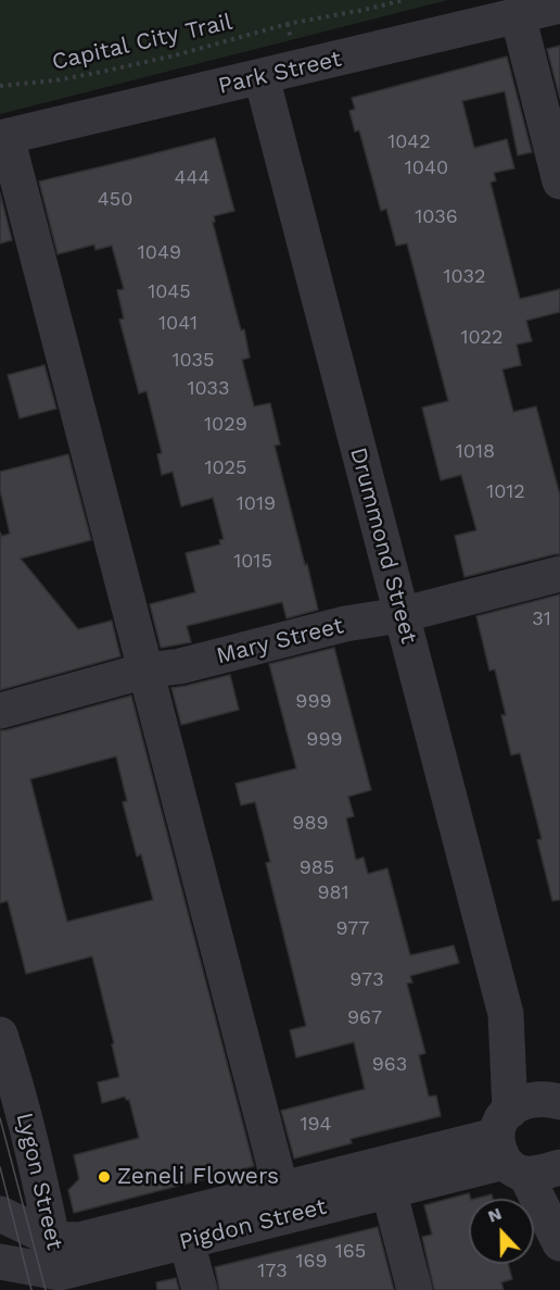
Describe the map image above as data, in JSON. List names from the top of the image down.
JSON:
{
  "streets": {
    "street": [
      "Park Street",
      "Drummond Street",
      "Mary Street",
      "Lygon Street",
      "Pigdon Street"
    ],
    "path": ["Capital City Trail"]
  },
  "crossings": [
    ["Park Street", "Drummond Street"],
    ["Drummond Street", "Mary Street"],
    ["Drummond Street", "Pigdon Street"],
    ["Lygon Street", "Pigdon Street"]
  ],
  "places": ["Zeneli Flowers"],
  "house_numbers": [
    "1042",
    "1040",
    "444",
    "450",
    "1036",
    "1049",
    "1032",
    "1045",
    "1041",
    "1022",
    "1035",
    "1033",
    "1029",
    "1018",
    "1025",
    "1012",
    "1019",
    "1015",
    "31",
    "999",
    "999",
    "989",
    "985",
    "981",
    "977",
    "973",
    "967",
    "963",
    "194",
    "165",
    "169",
    "173"
  ],
  "north": "top"
}
